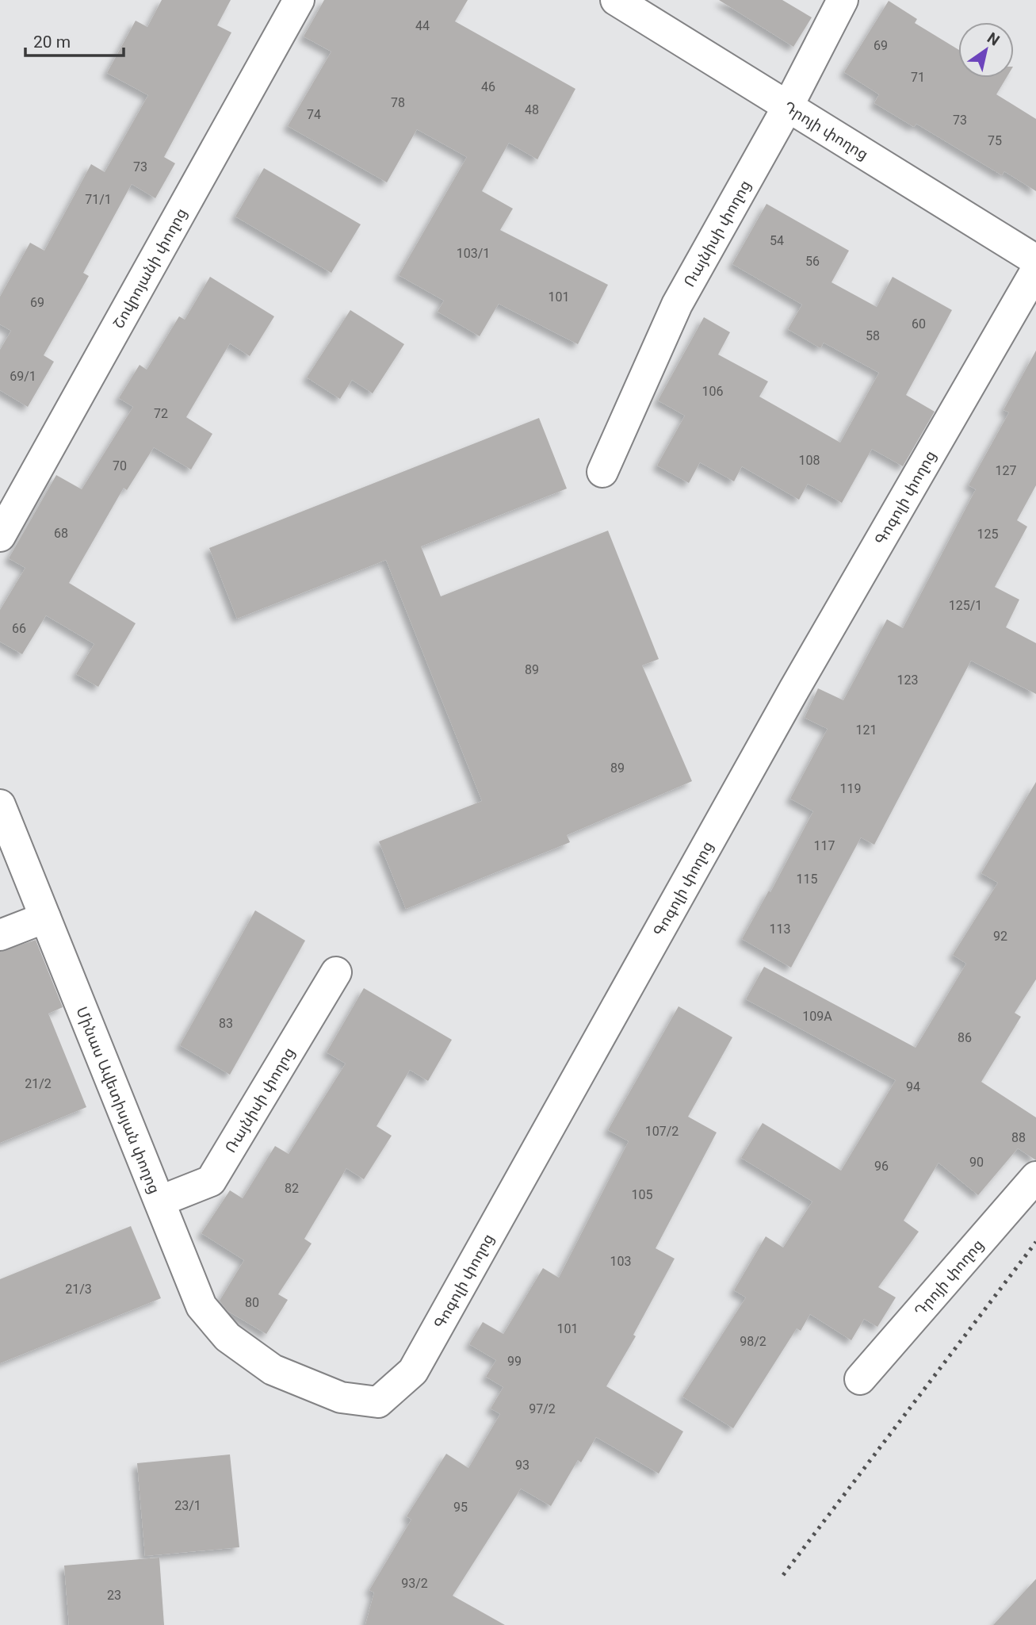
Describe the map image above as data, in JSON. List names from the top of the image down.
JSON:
{
  "streets": {
    "street": [
      "Դրոյի փողոց",
      "Ռայնիսի փողոց",
      "Շովրոյանի փողոց",
      "Գոգոլի փողոց",
      "Մինաս Ավետիսյան փողոց"
    ]
  },
  "crossings": [
    ["Դրոյի փողոց", "Ռայնիսի փողոց"],
    ["Ռայնիսի փողոց", "Մինաս Ավետիսյան փողոց"],
    ["Գոգոլի փողոց", "Մինաս Ավետիսյան փողոց"]
  ],
  "house_numbers": [
    "44",
    "69",
    "71",
    "46",
    "78",
    "48",
    "74",
    "73",
    "75",
    "73",
    "71/1",
    "54",
    "103/1",
    "56",
    "101",
    "69",
    "60",
    "58",
    "69/1",
    "106",
    "72",
    "108",
    "70",
    "127",
    "68",
    "125",
    "125/1",
    "66",
    "89",
    "123",
    "121",
    "89",
    "119",
    "117",
    "115",
    "113",
    "92",
    "109A",
    "83",
    "86",
    "21/2",
    "94",
    "107/2",
    "88",
    "90",
    "96",
    "82",
    "105",
    "103",
    "21/3",
    "80",
    "101",
    "98/2",
    "99",
    "97/2",
    "93",
    "23/1",
    "95",
    "93/2",
    "23"
  ],
  "scale_bar": "20 m",
  "north": "top right"
}
